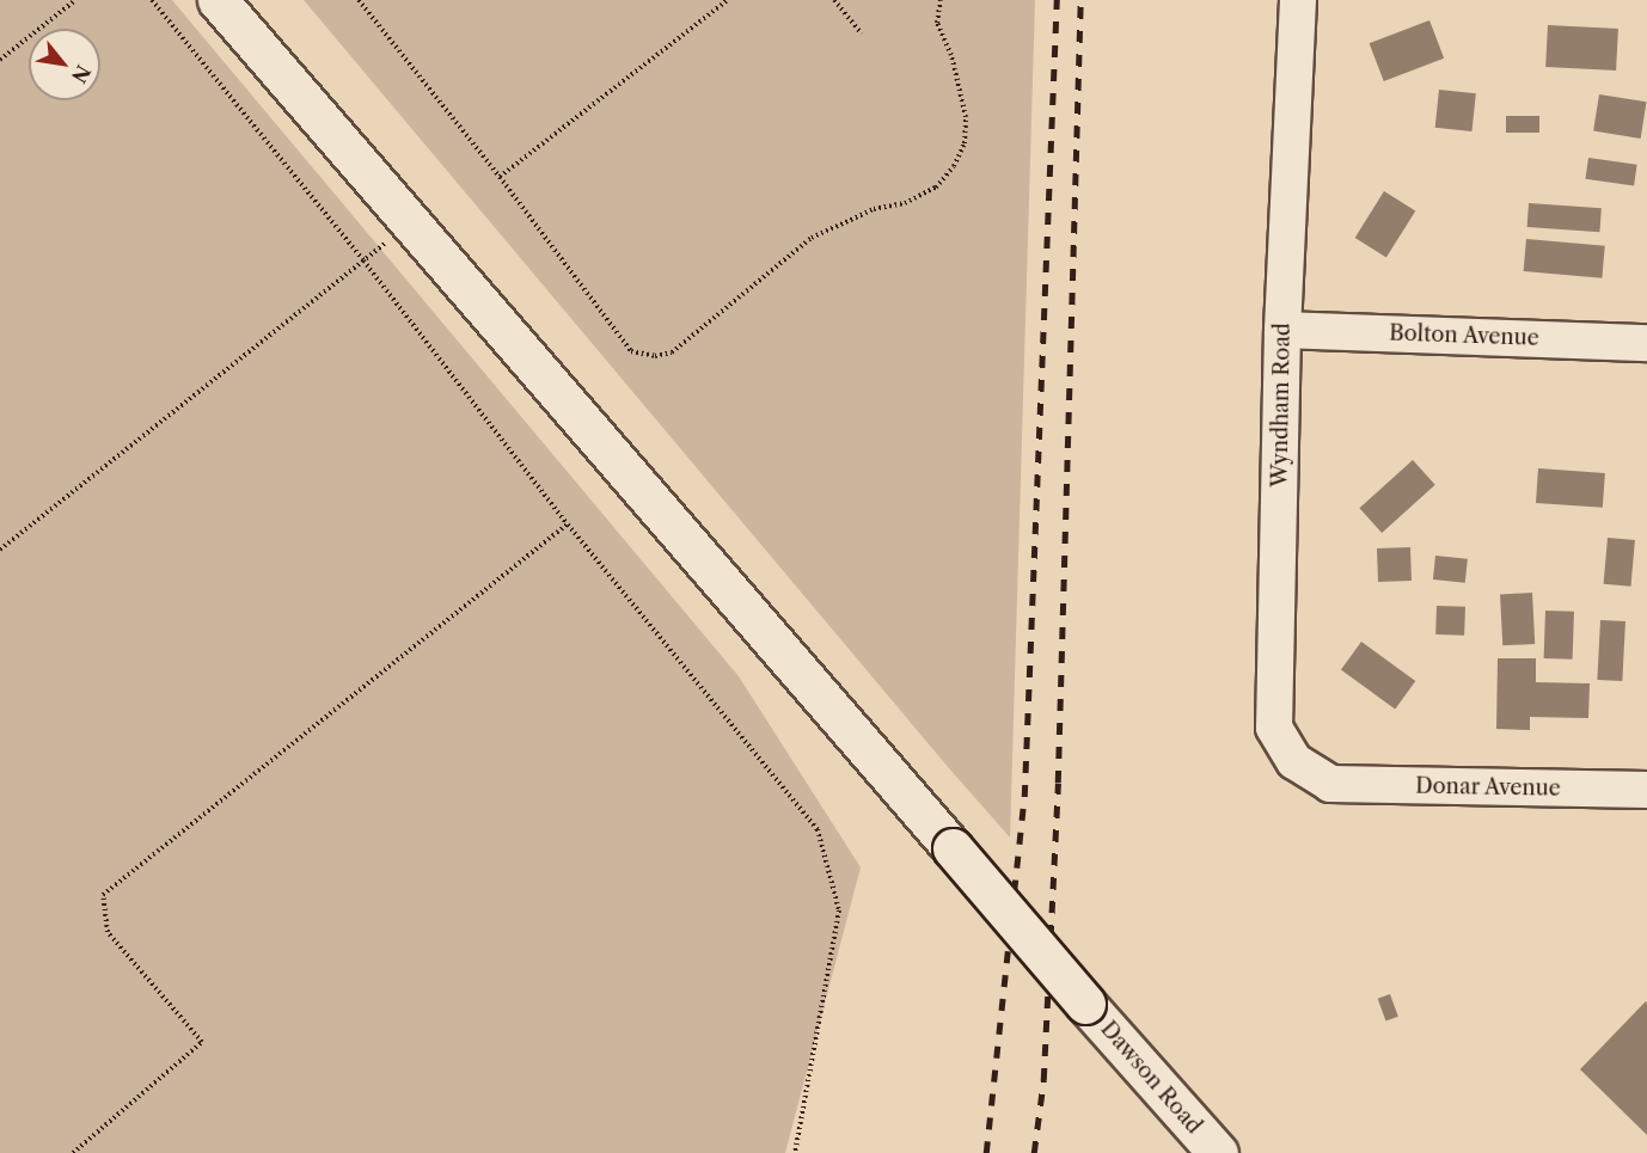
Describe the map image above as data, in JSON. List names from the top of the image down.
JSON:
{
  "streets": {
    "street": [
      "Bolton Avenue",
      "Wyndham Road",
      "Donar Avenue",
      "Dawson Road"
    ]
  },
  "crossings": [
    ["Bolton Avenue", "Wyndham Road"],
    ["Wyndham Road", "Donar Avenue"]
  ],
  "north": "bottom right"
}
